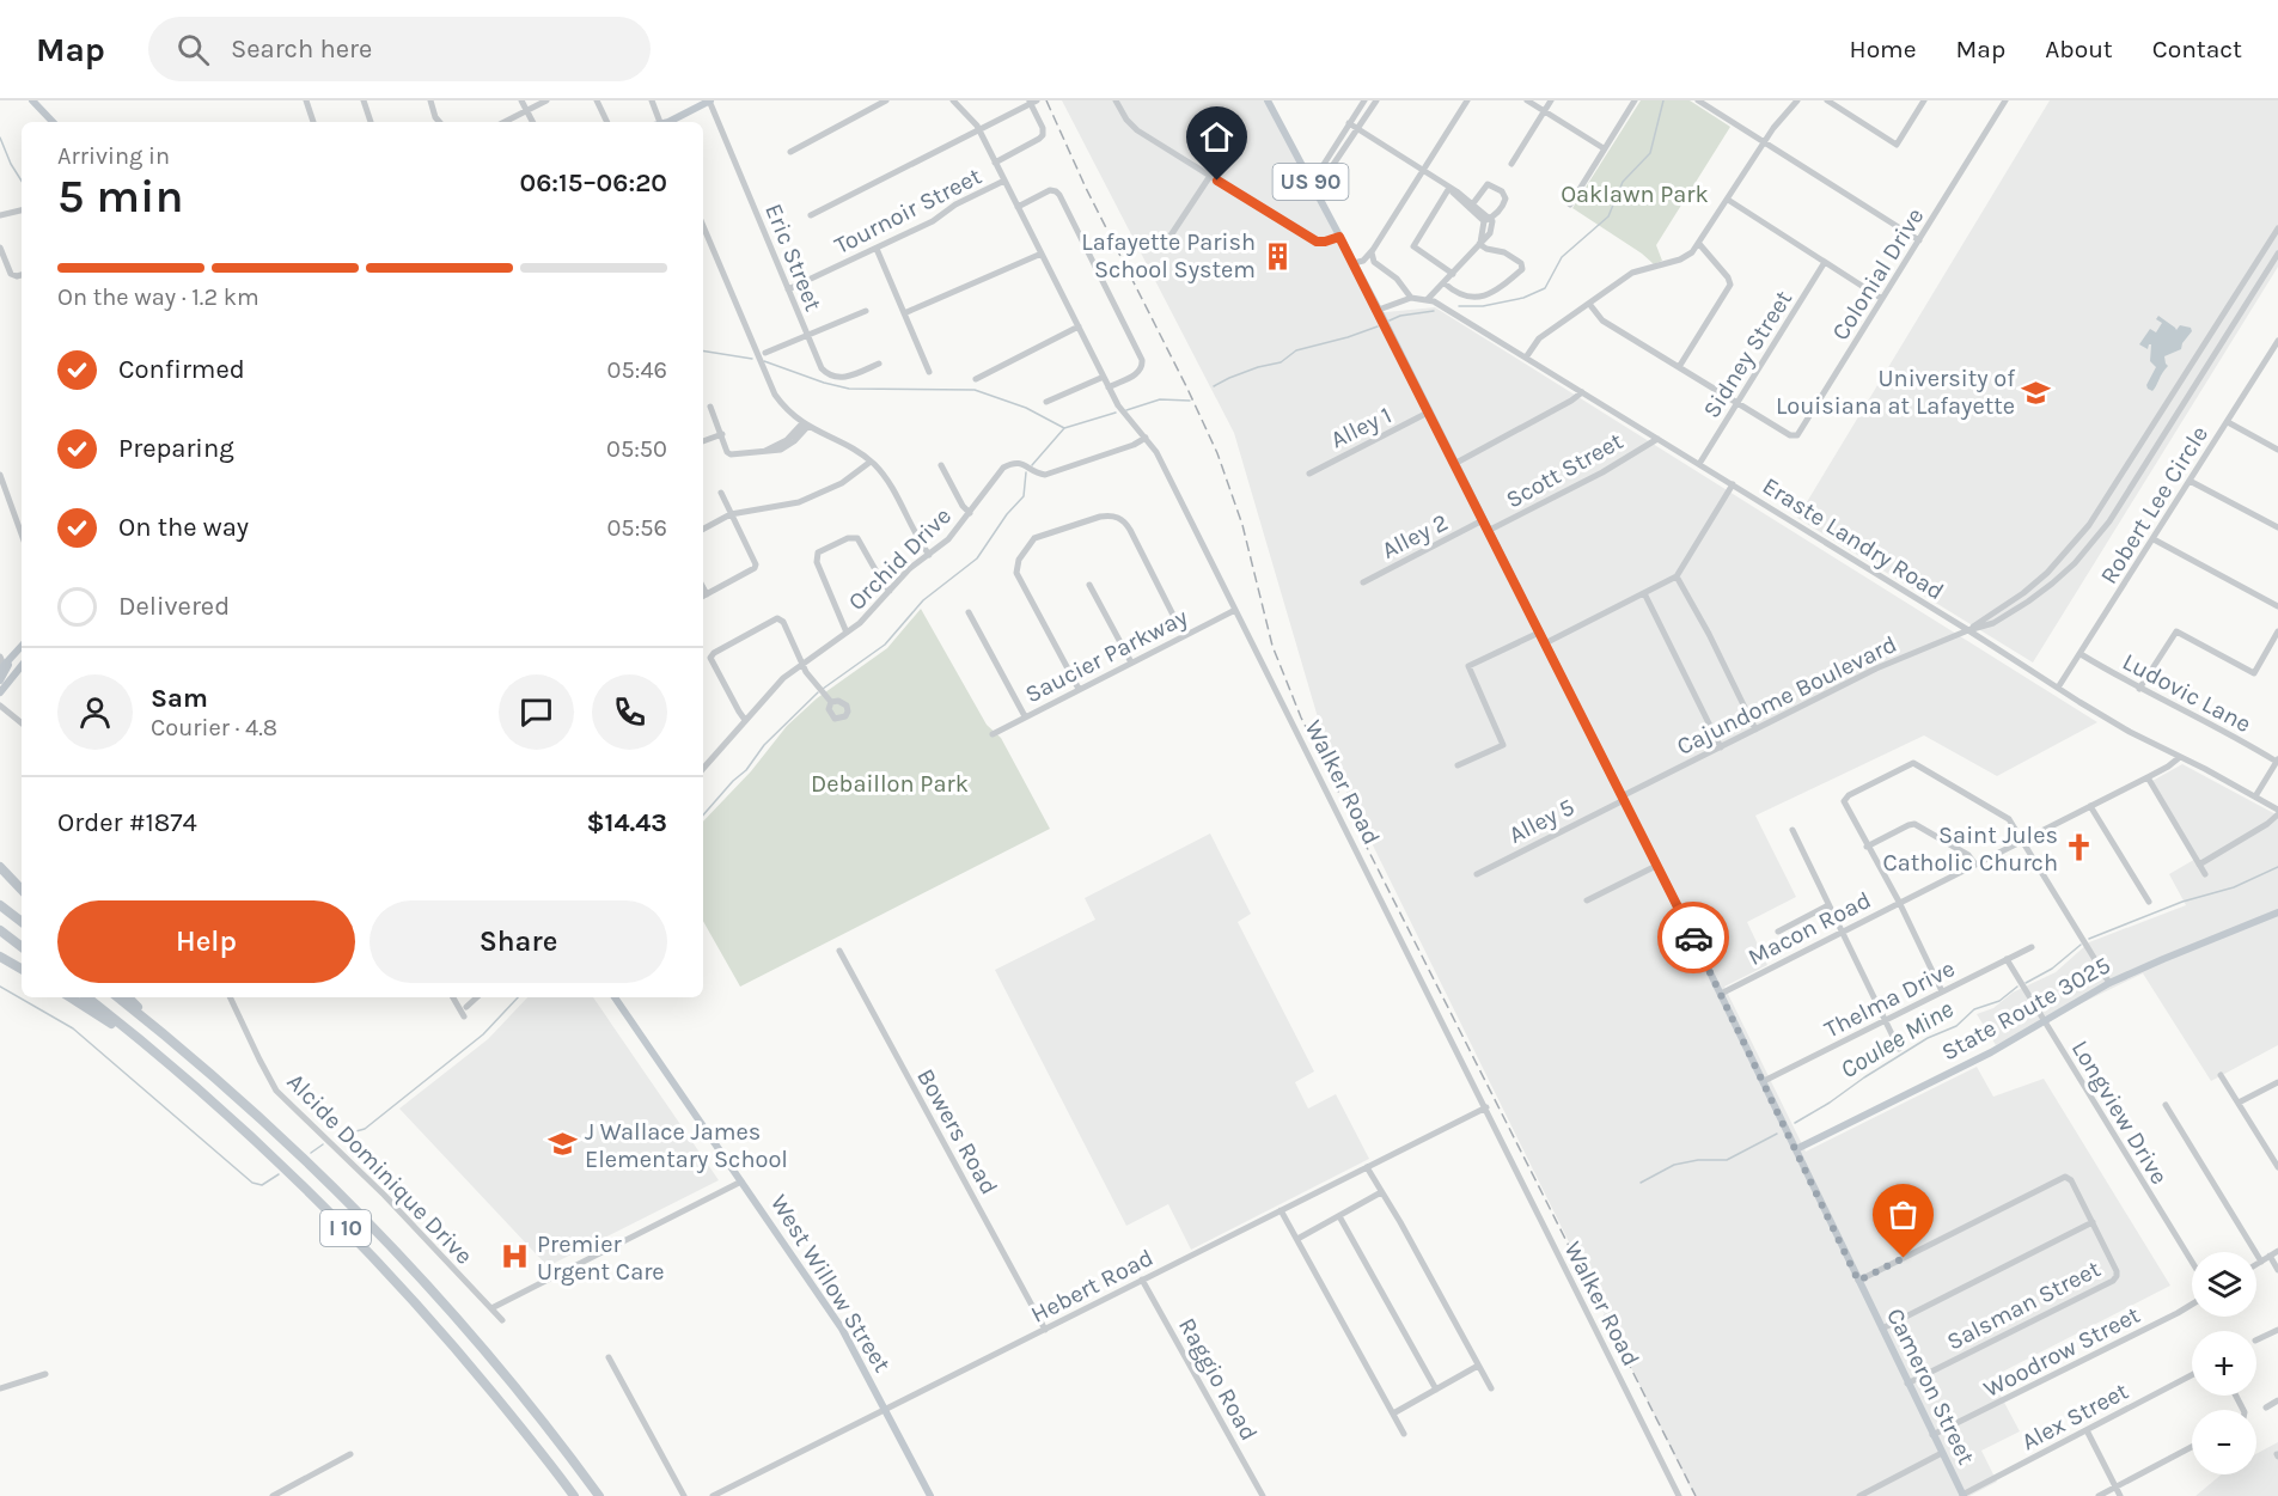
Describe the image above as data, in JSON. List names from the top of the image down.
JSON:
{
  "streets": {
    "highway": ["I 10"],
    "main road": [
      "US 90",
      "State Route 3025",
      "West Willow Street",
      "Cameron Street"
    ],
    "street": [
      "Tournoir Street",
      "Eric Street",
      "Colonial Drive",
      "Sidney Street",
      "Alley 1",
      "Scott Street",
      "Robert Lee Circle",
      "Alley 2",
      "Eraste Landry Road",
      "Orchid Drive",
      "Saucier Parkway",
      "Ludovic Lane",
      "Cajundome Boulevard",
      "Walker Road",
      "Alley 5",
      "Macon Road",
      "Thelma Drive",
      "Longview Drive",
      "Bowers Road",
      "Alcide Dominique Drive",
      "Hebert Road",
      "Salsman Street",
      "Woodrow Street",
      "Raggio Road",
      "Alex Street"
    ]
  },
  "crossings": [
    ["Tournoir Street", "Eric Street"],
    ["Tournoir Street", "Walker Road"],
    ["Colonial Drive", "Sidney Street"],
    ["Sidney Street", "Eraste Landry Road"],
    ["Alley 1", "Cameron Street"],
    ["Scott Street", "Eraste Landry Road"],
    ["Scott Street", "Cameron Street"],
    ["Robert Lee Circle", "Eraste Landry Road"],
    ["Robert Lee Circle", "Ludovic Lane"],
    ["Alley 2", "Cameron Street"],
    ["Eraste Landry Road", "Cajundome Boulevard"],
    ["Eraste Landry Road", "Macon Road"],
    ["Eraste Landry Road", "Cameron Street"],
    ["Orchid Drive", "Walker Road"],
    ["Saucier Parkway", "Walker Road"],
    ["Cajundome Boulevard", "Alley 5"],
    ["Cajundome Boulevard", "Cameron Street"],
    ["Walker Road", "Hebert Road"],
    ["Alley 5", "Cameron Street"],
    ["Macon Road", "Cameron Street"],
    ["Thelma Drive", "Longview Drive"],
    ["Thelma Drive", "Cameron Street"],
    ["State Route 3025", "Longview Drive"],
    ["State Route 3025", "Cameron Street"],
    ["Bowers Road", "Hebert Road"],
    ["West Willow Street", "Hebert Road"],
    ["Hebert Road", "Raggio Road"],
    ["Salsman Street", "Cameron Street"],
    ["Woodrow Street", "Cameron Street"],
    ["Cameron Street", "Alex Street"]
  ],
  "water": ["Coulee Mine"],
  "parks": ["Oaklawn Park", "Debaillon Park"],
  "places": {
    "building": ["Lafayette Parish School System"],
    "school or university": ["University of Louisiana at Lafayette", "J Wallace James Elementary School"],
    "church": ["Saint Jules Catholic Church"],
    "hospital": ["Premier Urgent Care"]
  },
  "page": {
    "header": "Map",
    "search": "Search here",
    "nav": [
      "Home",
      "Map",
      "About",
      "Contact"
    ],
    "heading": ["5 min", "Arriving in", "06:15–06:20"],
    "panel": [
      "Sam",
      "Courier · 4.8",
      "Order #1874",
      "$14.43"
    ],
    "bar": "On the way · 1.2 km",
    "list": [
      ["Confirmed", "05:46"],
      ["Preparing", "05:50"],
      ["On the way", "05:56"],
      "Delivered"
    ],
    "buttons": ["Help", "Share"],
    "map_buttons": ["+", "−"]
  }
}
